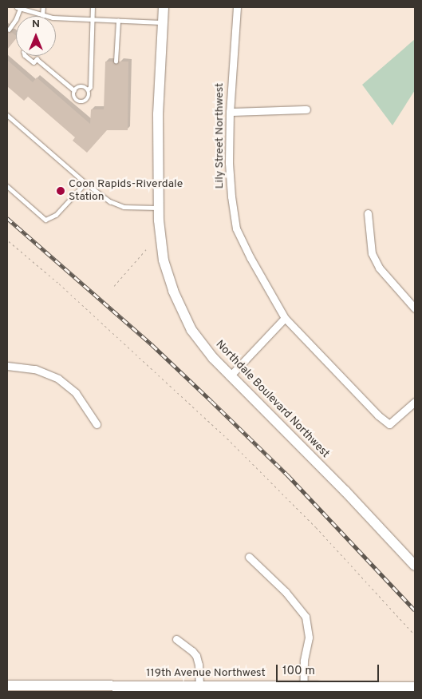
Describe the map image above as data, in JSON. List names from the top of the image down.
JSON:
{
  "streets": {
    "street": ["Lily Street Northwest", "Northdale Boulevard Northwest", "119th Avenue Northwest"]
  },
  "places": ["Coon Rapids-Riverdale Station"],
  "scale_bar": "100 m",
  "north": "top"
}
